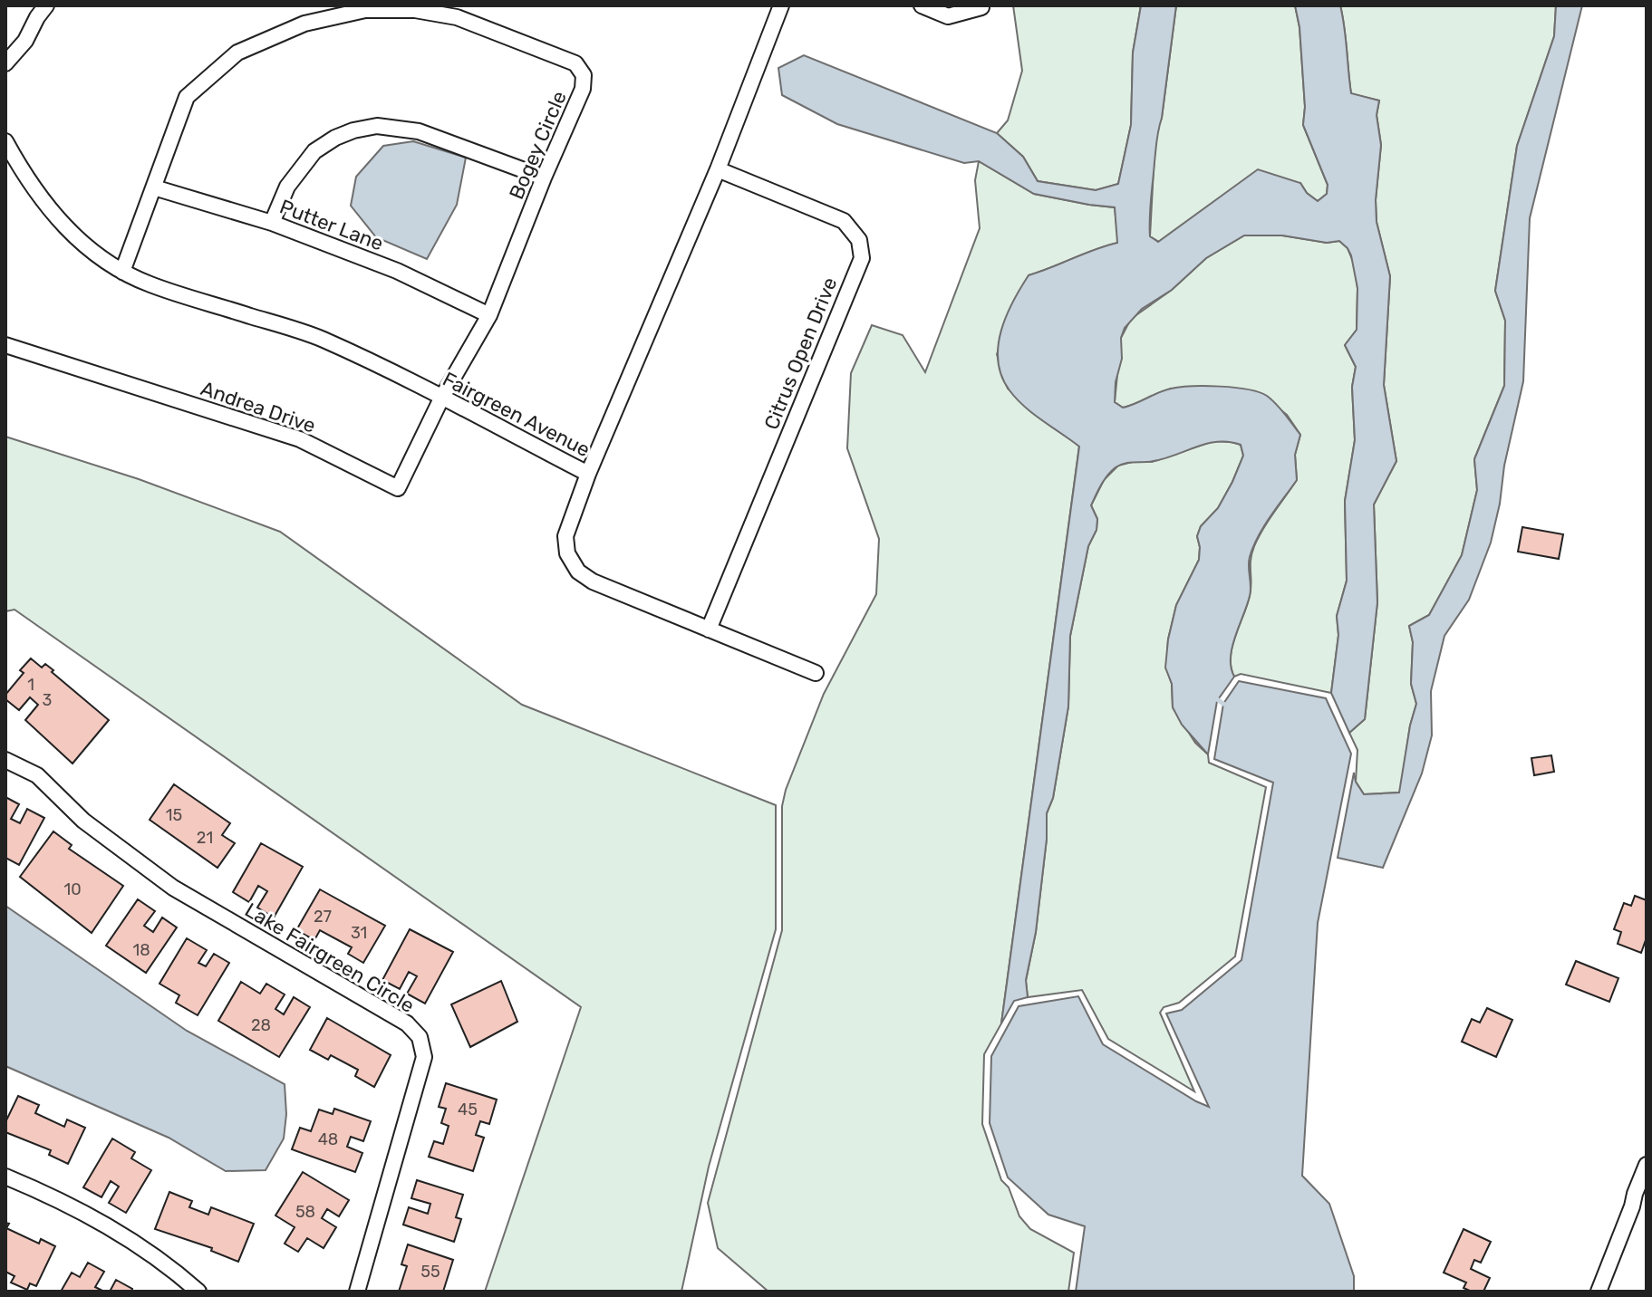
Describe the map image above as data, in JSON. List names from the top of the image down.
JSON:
{
  "streets": {
    "street": [
      "Bogey Circle",
      "Putter Lane",
      "Citrus Open Drive",
      "Andrea Drive",
      "Fairgreen Avenue",
      "Lake Fairgreen Circle"
    ]
  },
  "crossings": [
    ["Bogey Circle", "Putter Lane"],
    ["Bogey Circle", "Andrea Drive"],
    ["Bogey Circle", "Fairgreen Avenue"],
    ["Citrus Open Drive", "Fairgreen Avenue"],
    ["Andrea Drive", "Fairgreen Avenue"]
  ],
  "house_numbers": [
    "1",
    "3",
    "15",
    "21",
    "10",
    "27",
    "31",
    "18",
    "28",
    "45",
    "48",
    "58",
    "55"
  ]
}
